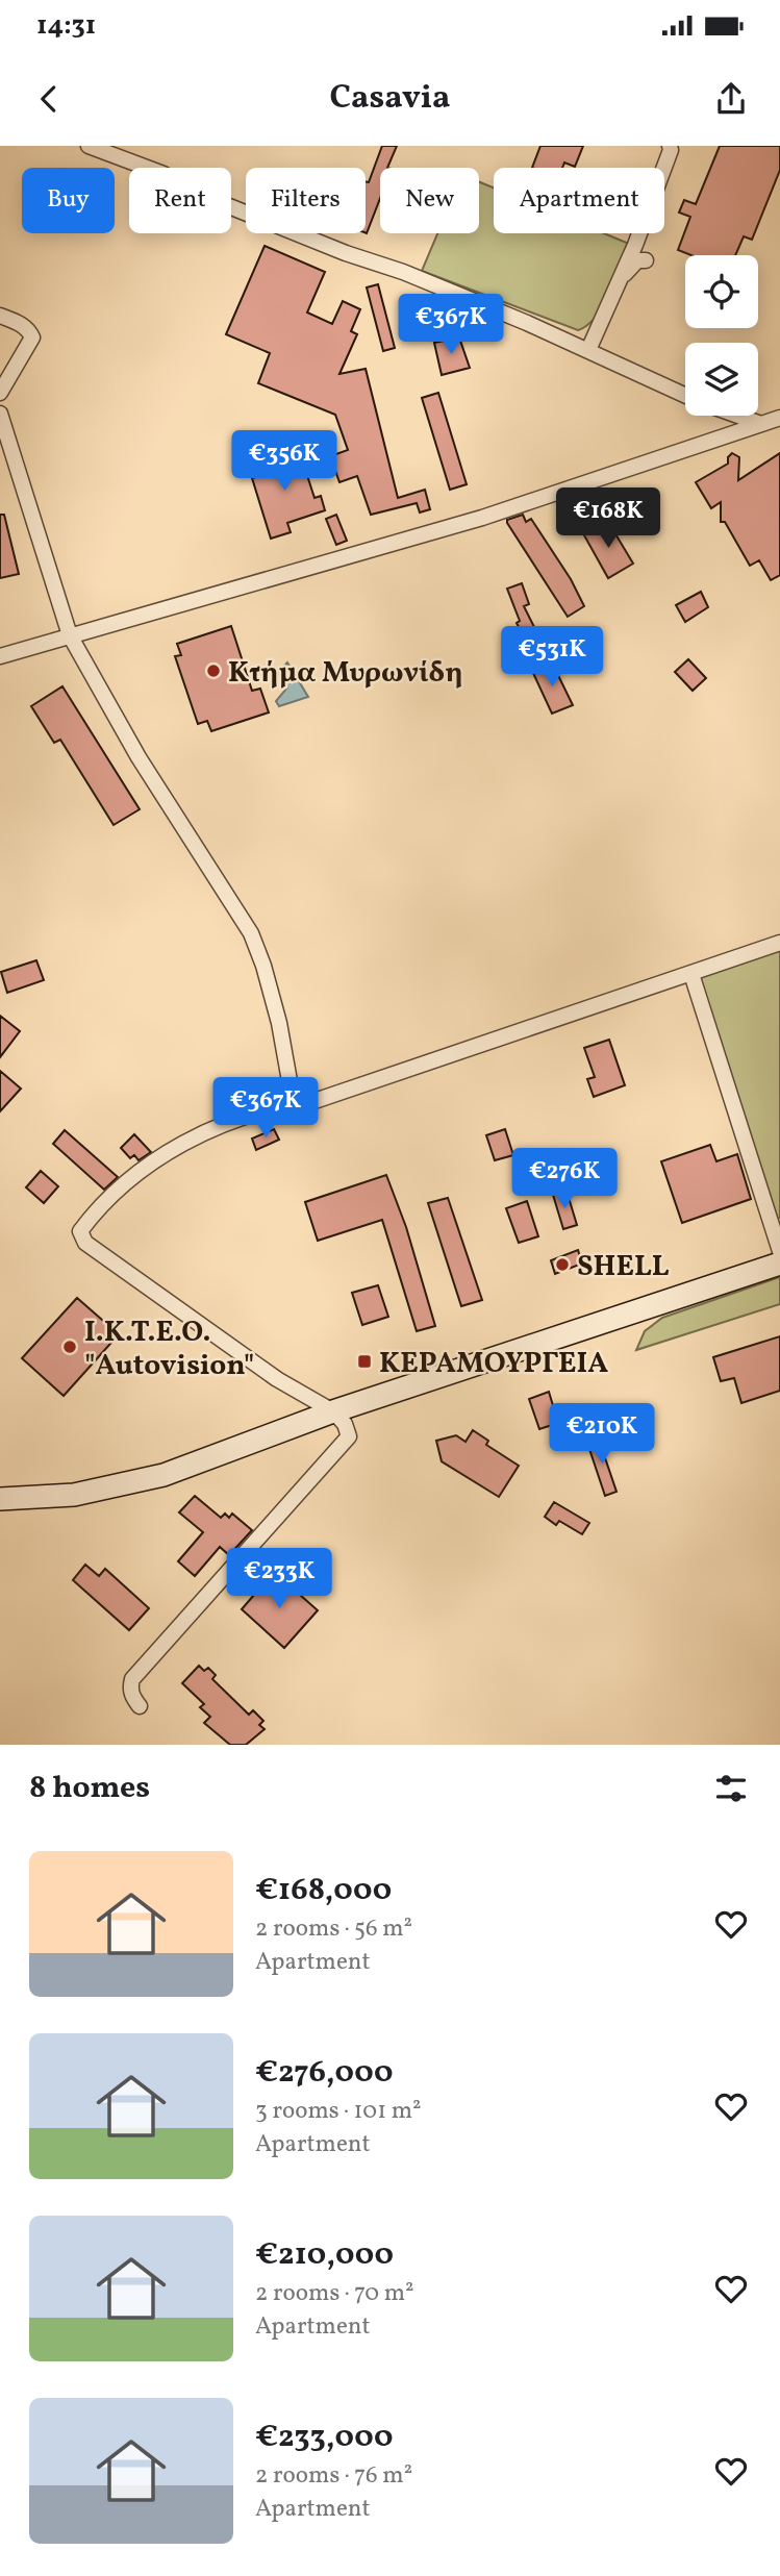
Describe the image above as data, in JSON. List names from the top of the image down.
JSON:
{
  "places": {
    "other": ["Κτήμα Μυρωνίδη", "SHELL", "I.Κ.Τ.Ε.Ο. \"Autovision\""],
    "transit": ["ΚΕΡΑΜΟΥΡΓΕΙΑ"]
  },
  "page": {
    "status": "14:31",
    "header": "Casavia",
    "chip": [
      "Buy",
      "Rent",
      "Filters",
      "New",
      "Apartment"
    ],
    "price": [
      "€367K",
      "€356K",
      "€168K",
      "€531K",
      "€367K",
      "€276K",
      "€210K",
      "€233K"
    ],
    "heading": "8 homes",
    "list": [
      {
        "name": "€168,000",
        "note": "2 rooms · 56 m² · Apartment"
      },
      {
        "name": "€276,000",
        "note": "3 rooms · 101 m² · Apartment"
      },
      {
        "name": "€210,000",
        "note": "2 rooms · 70 m² · Apartment"
      },
      {
        "name": "€233,000",
        "note": "2 rooms · 76 m² · Apartment"
      }
    ]
  }
}
